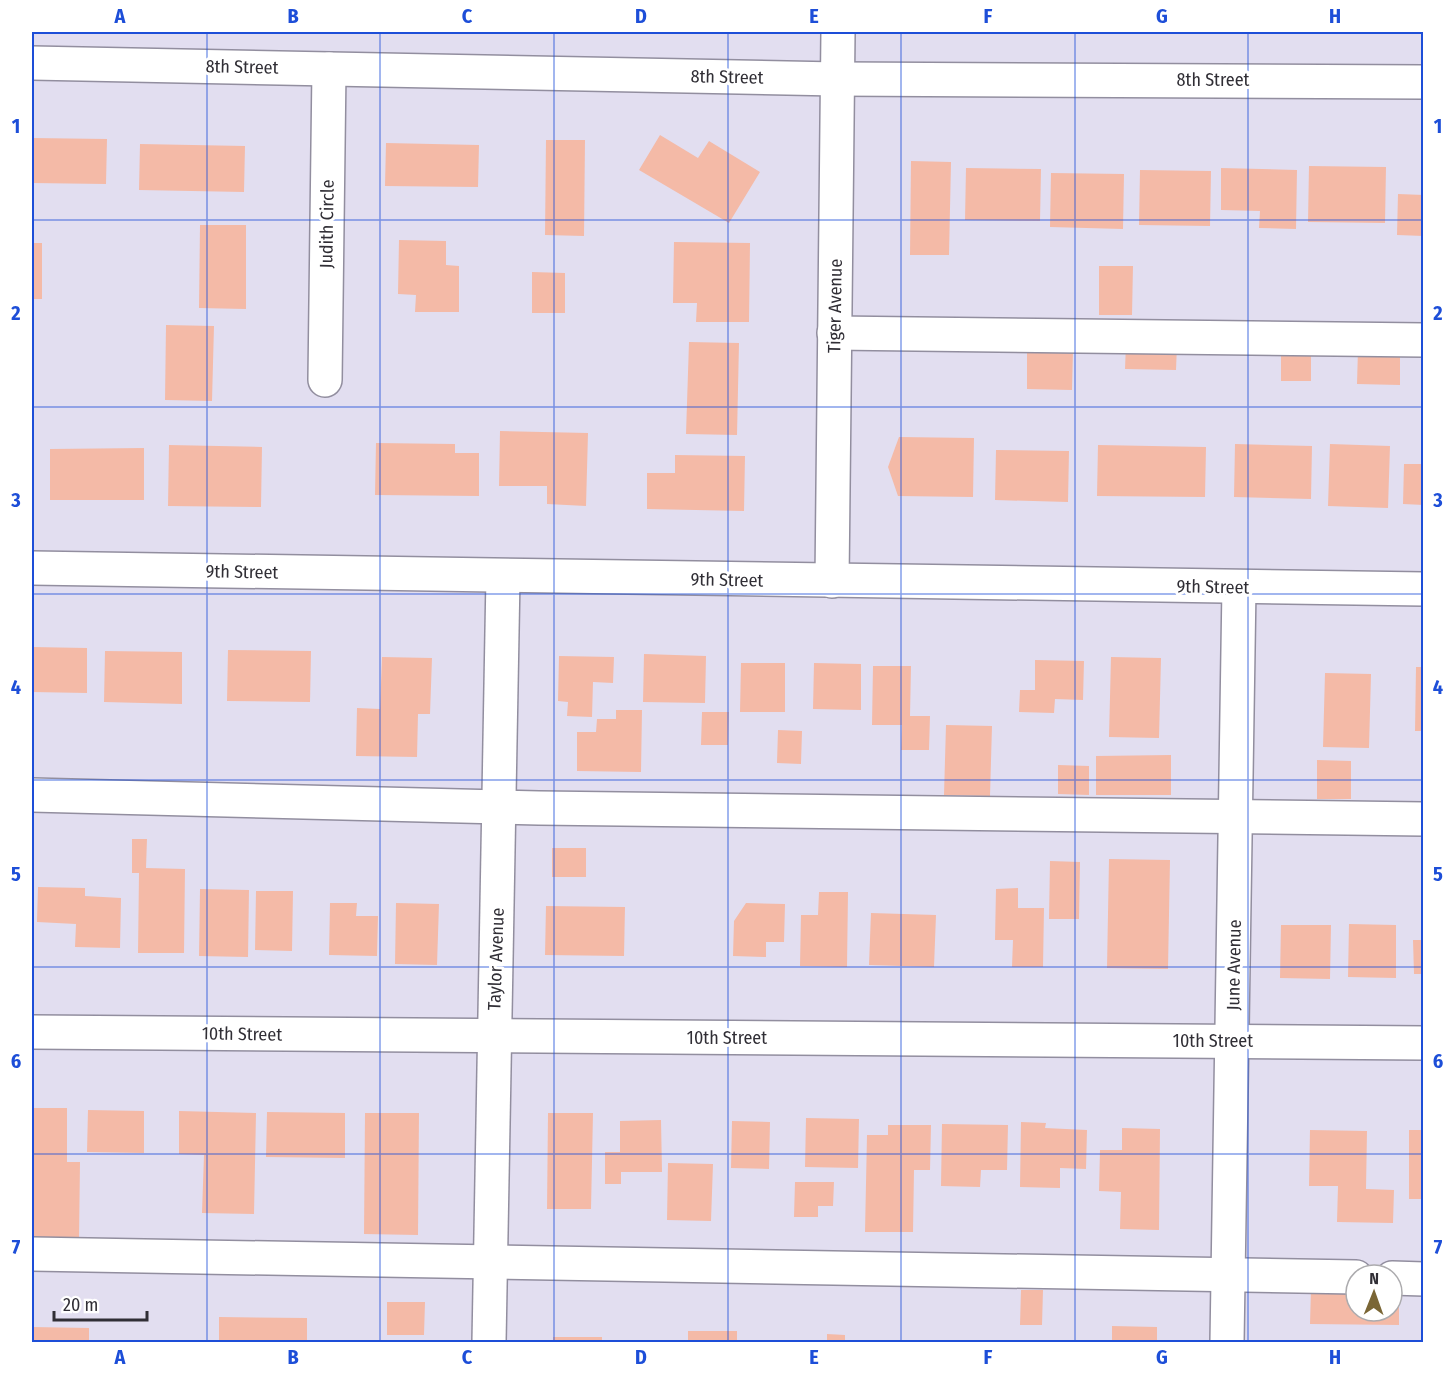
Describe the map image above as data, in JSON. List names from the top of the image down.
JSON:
{
  "streets": {
    "street": [
      "8th Street",
      "Judith Circle",
      "Tiger Avenue",
      "9th Street",
      "Taylor Avenue",
      "June Avenue",
      "10th Street"
    ]
  },
  "crossings": [
    ["8th Street", "Judith Circle"],
    ["8th Street", "Tiger Avenue"],
    ["Tiger Avenue", "9th Street"],
    ["9th Street", "Taylor Avenue"],
    ["9th Street", "June Avenue"],
    ["Taylor Avenue", "10th Street"],
    ["June Avenue", "10th Street"]
  ],
  "scale_bar": "20 m",
  "north": "top",
  "grid": {
    "columns": [
      "A",
      "B",
      "C",
      "D",
      "E",
      "F",
      "G",
      "H"
    ],
    "rows": [
      "1",
      "2",
      "3",
      "4",
      "5",
      "6",
      "7"
    ]
  }
}
